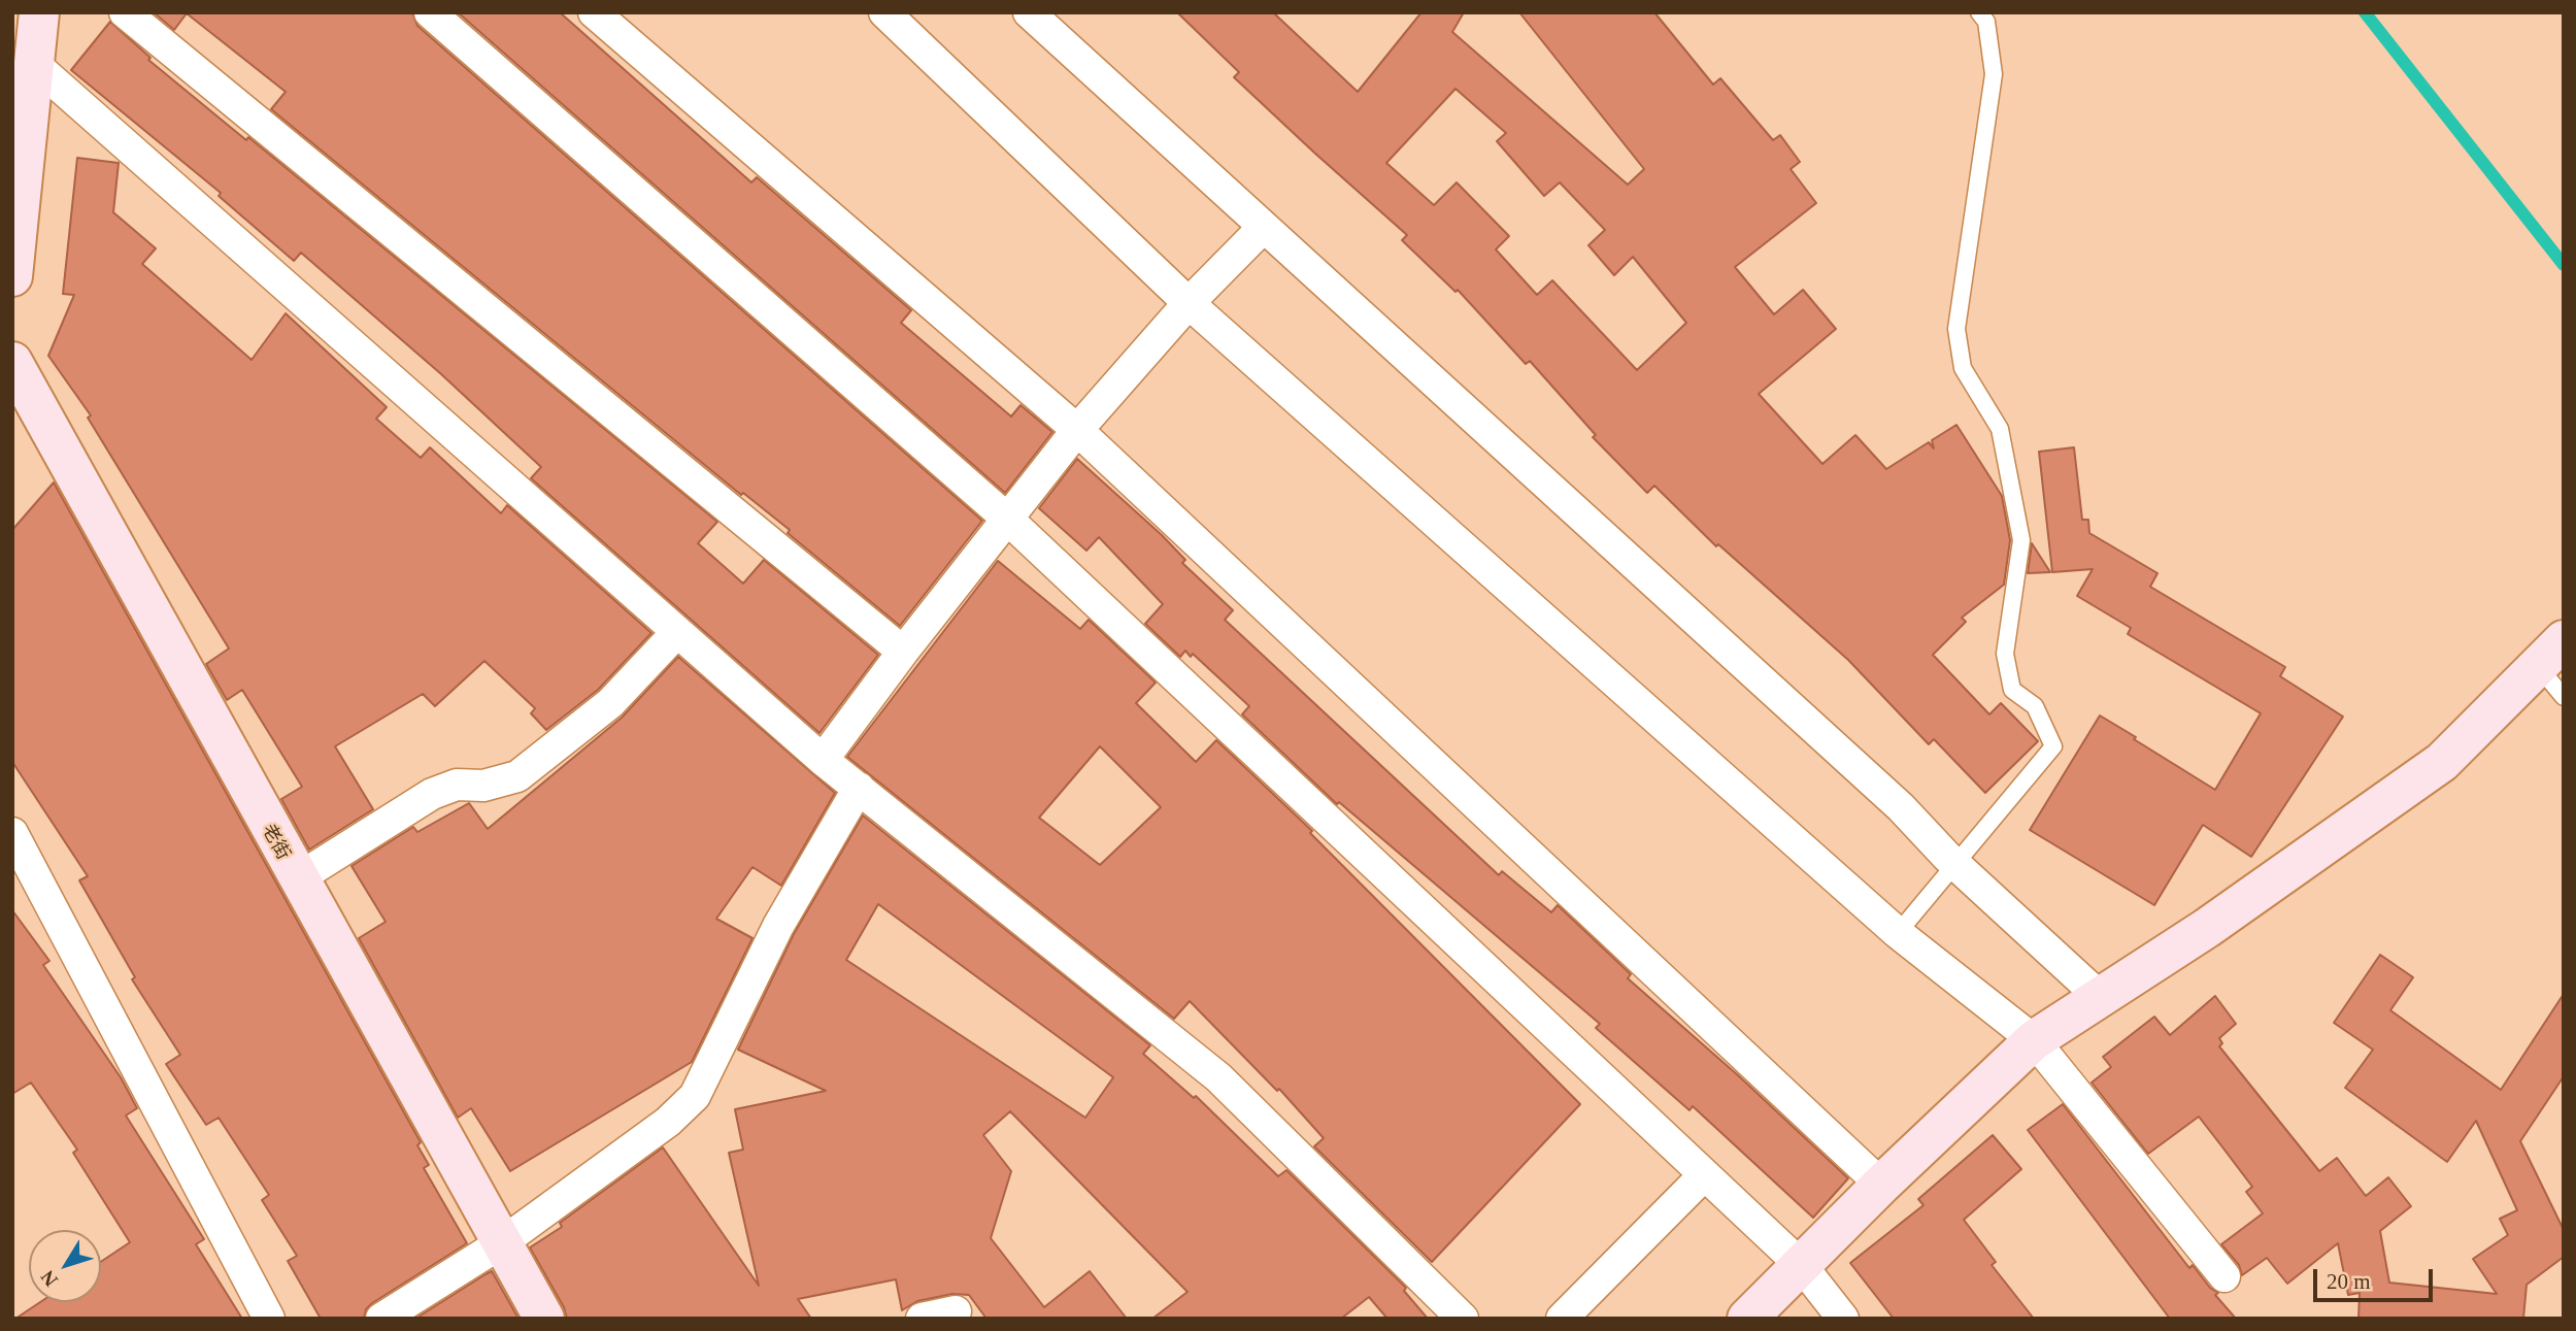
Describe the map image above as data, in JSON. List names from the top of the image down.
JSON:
{
  "streets": {
    "main road": ["老街"]
  },
  "scale_bar": "20 m",
  "north": "bottom left"
}
